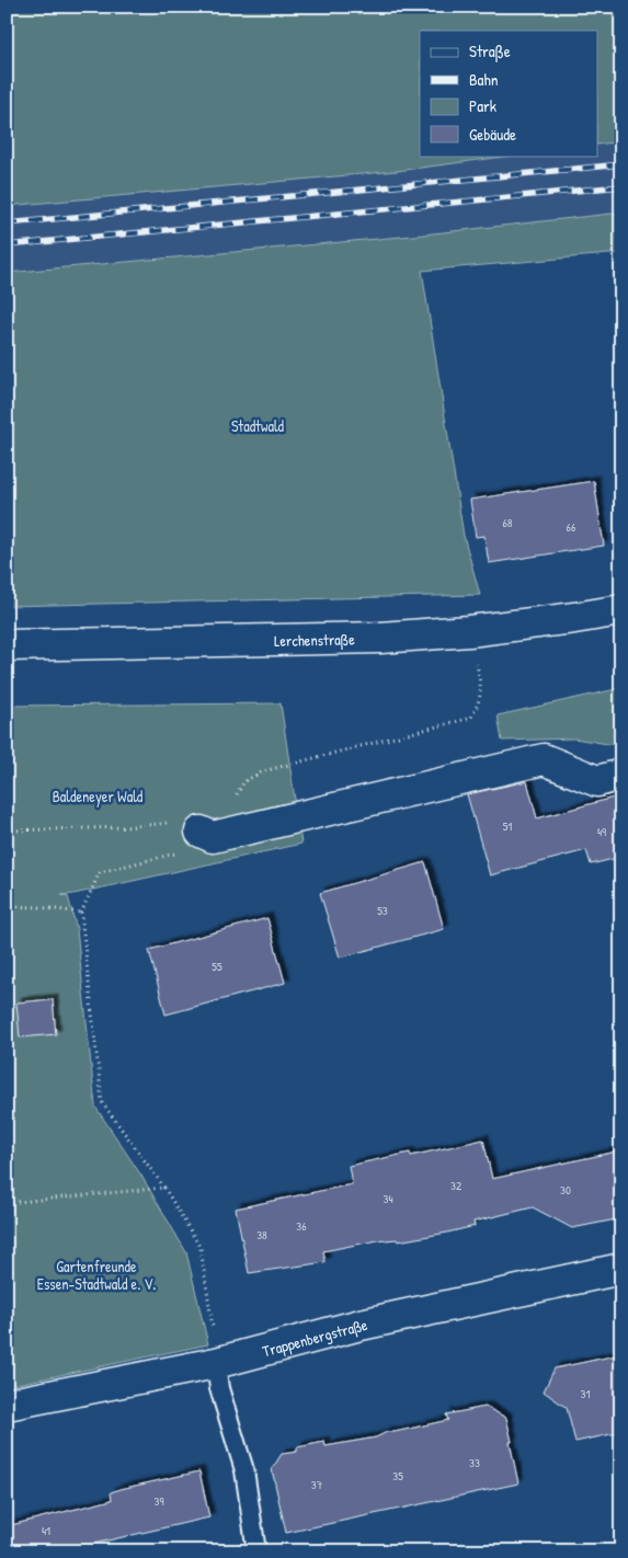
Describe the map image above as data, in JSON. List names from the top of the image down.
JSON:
{
  "streets": {
    "street": ["Lerchenstraße", "Trappenbergstraße"]
  },
  "parks": ["Stadtwald", "Baldeneyer Wald", "Gartenfreunde Essen-Stadtwald e. V."],
  "house_numbers": [
    "68",
    "66",
    "51",
    "49",
    "53",
    "55",
    "32",
    "30",
    "34",
    "36",
    "38",
    "31",
    "33",
    "35",
    "37",
    "39",
    "41"
  ],
  "legend": [
    "Straße",
    "Bahn",
    "Park",
    "Gebäude"
  ]
}
